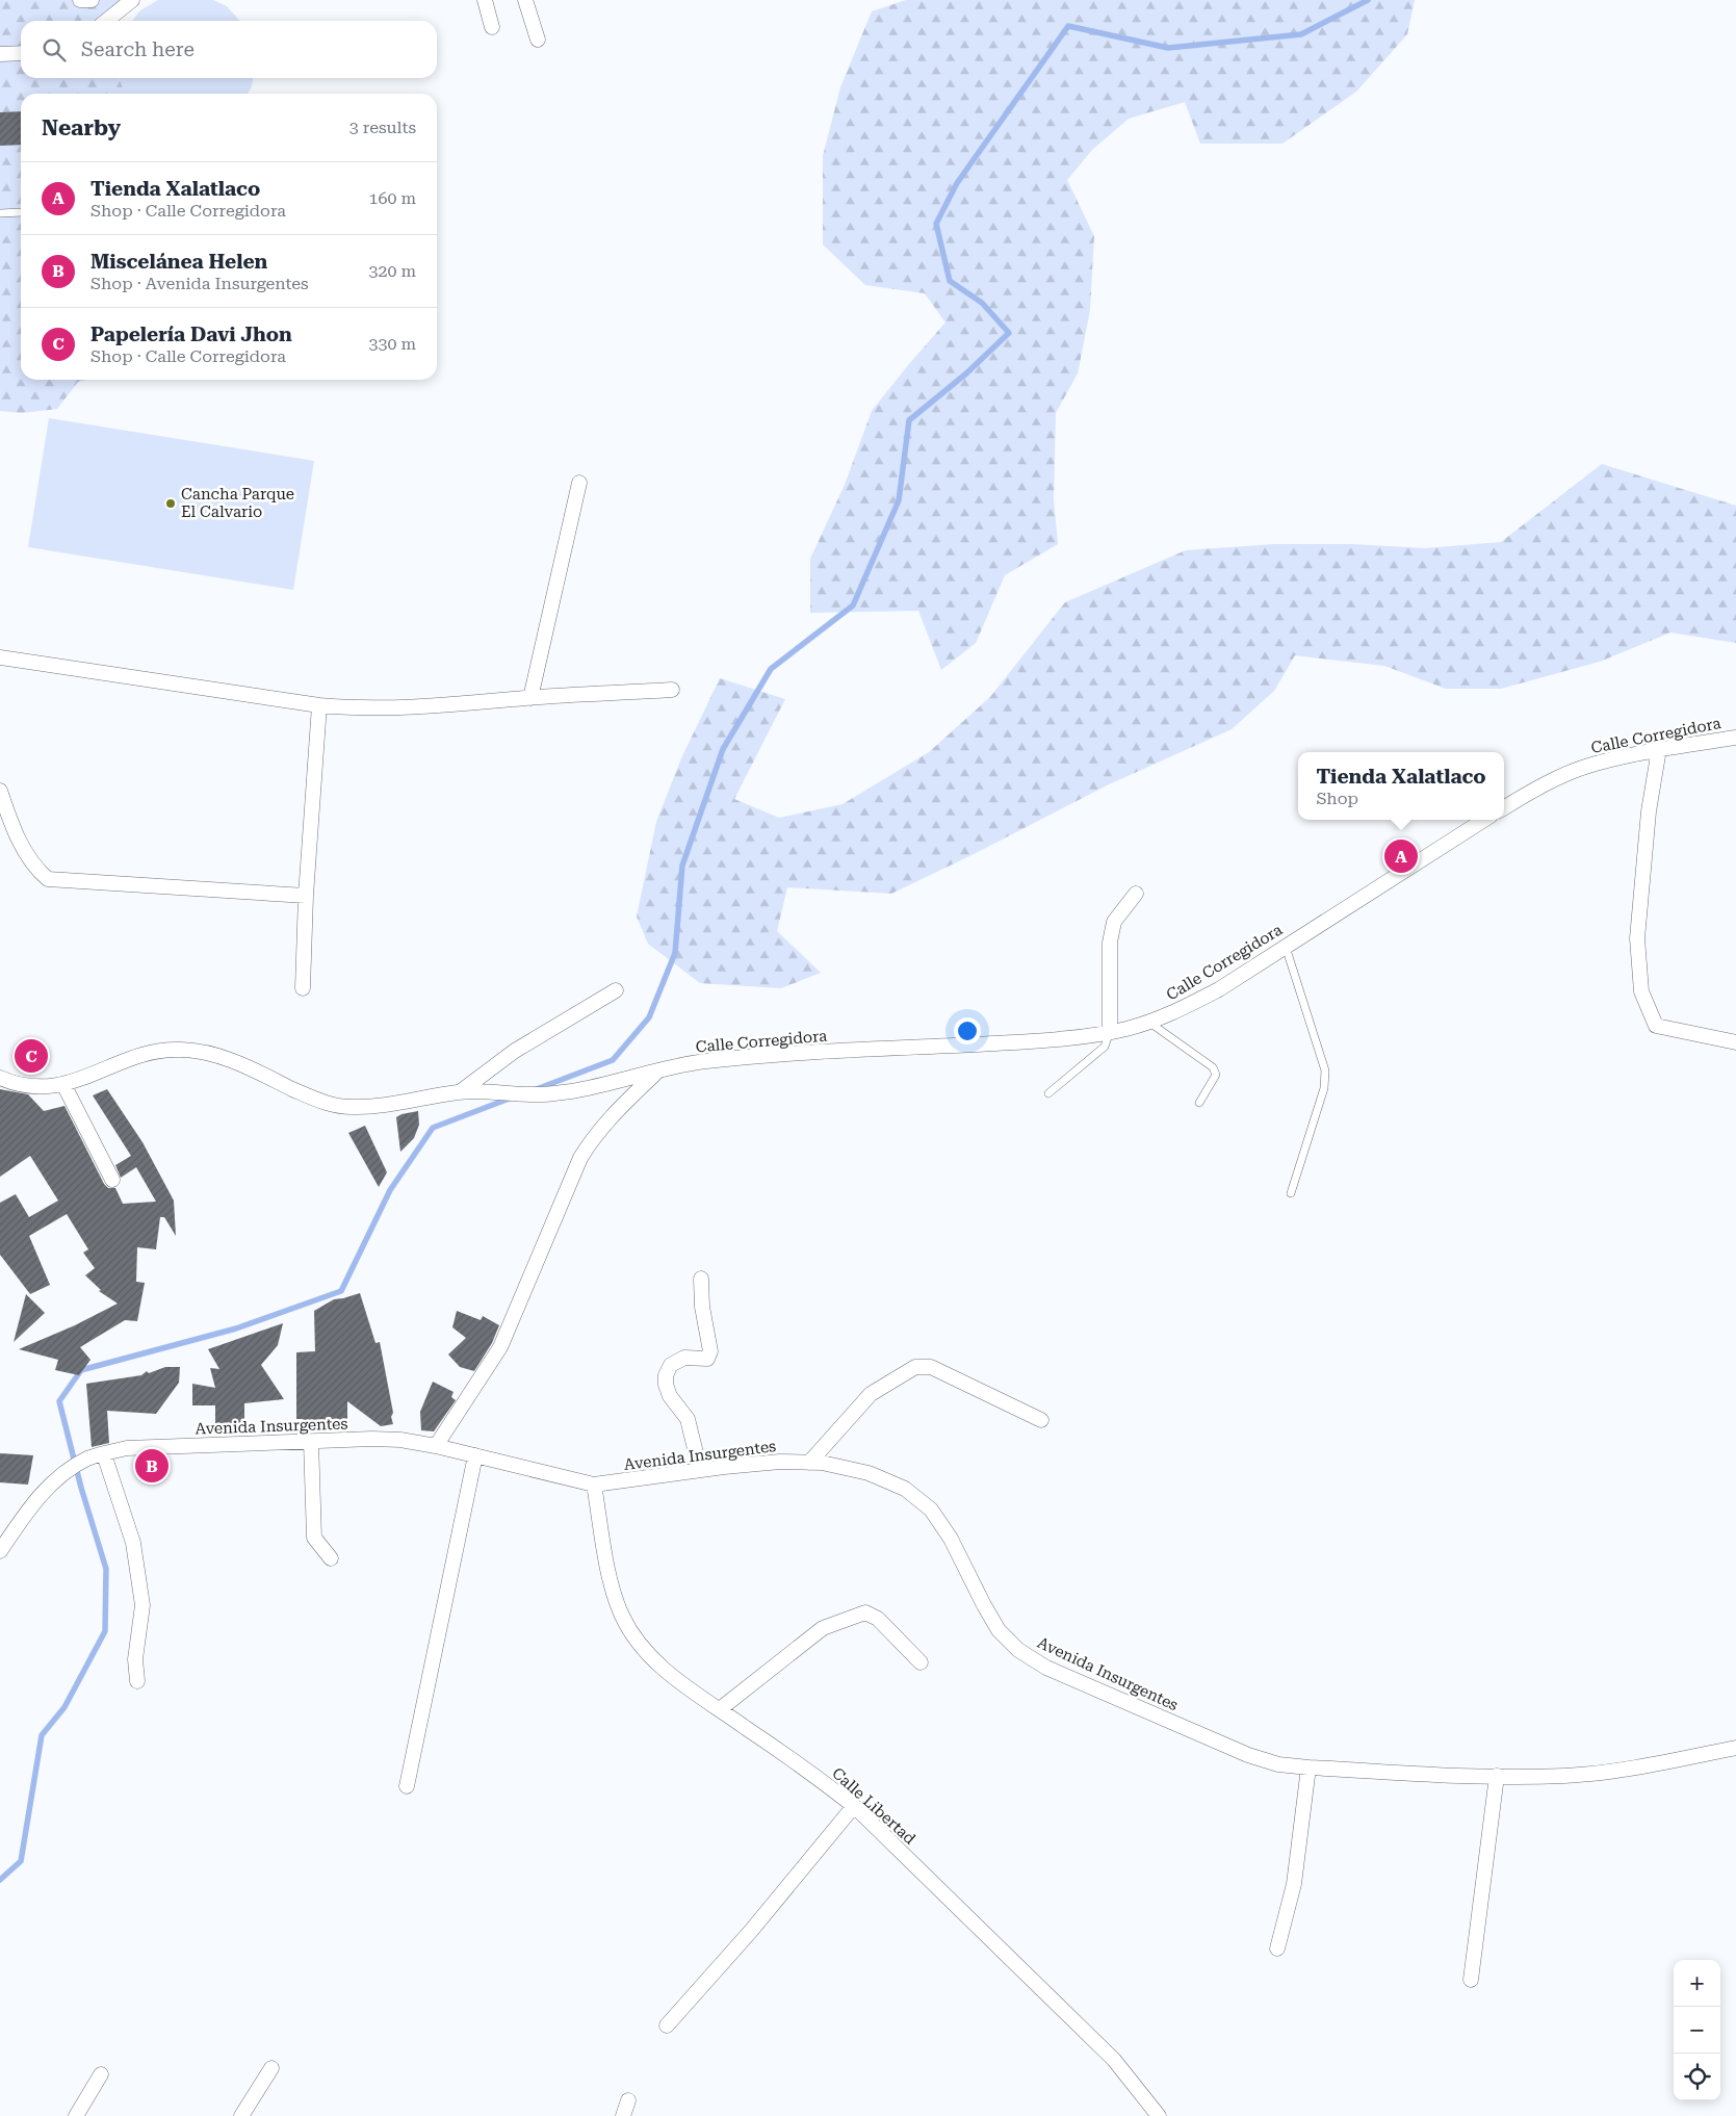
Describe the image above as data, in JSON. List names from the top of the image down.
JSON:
{
  "streets": {
    "street": ["Calle Corregidora", "Avenida Insurgentes", "Calle Libertad"]
  },
  "crossings": [
    ["Avenida Insurgentes", "Calle Libertad"]
  ],
  "places": ["Cancha Parque El Calvario"],
  "page": {
    "search": "Search here",
    "heading": ["Nearby", "3 results"],
    "list": [
      {
        "mark": "A",
        "name": "Tienda Xalatlaco",
        "note": "Shop · Calle Corregidora",
        "value": "160 m"
      },
      {
        "mark": "B",
        "name": "Miscelánea Helen",
        "note": "Shop · Avenida Insurgentes",
        "value": "320 m"
      },
      {
        "mark": "C",
        "name": "Papelería Davi Jhon",
        "note": "Shop · Calle Corregidora",
        "value": "330 m"
      }
    ],
    "popup": ["Tienda Xalatlaco", "Shop"],
    "pins": ["A", "C", "B"],
    "map_buttons": ["+", "−"]
  }
}
